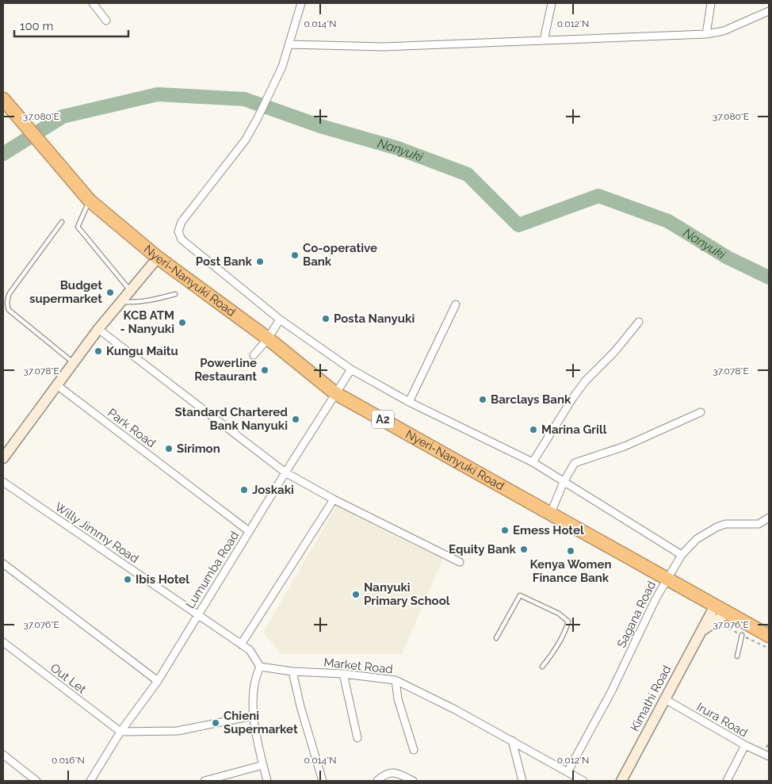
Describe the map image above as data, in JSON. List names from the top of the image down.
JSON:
{
  "streets": {
    "highway": ["Nyeri-Nanyuki Road", "A2"],
    "main road": ["Kimathi Road"],
    "street": [
      "Park Road",
      "Willy Jimmy Road",
      "Lumumba Road",
      "Sagana Road",
      "Market Road",
      "Out Let",
      "Irura Road"
    ]
  },
  "crossings": [
    ["Nyeri-Nanyuki Road", "Lumumba Road"],
    ["Nyeri-Nanyuki Road", "Sagana Road"],
    ["Nyeri-Nanyuki Road", "Kimathi Road"],
    ["Park Road", "Lumumba Road"],
    ["Willy Jimmy Road", "Lumumba Road"],
    ["Lumumba Road", "Out Let"],
    ["Sagana Road", "Market Road"],
    ["Kimathi Road", "Irura Road"]
  ],
  "water": ["Nanyuki"],
  "places": [
    "Co-operative Bank",
    "Post Bank",
    "Budget supermarket",
    "Posta Nanyuki",
    "KCB ATM - Nanyuki",
    "Kungu Maitu",
    "Powerline Restaurant",
    "Barclays Bank",
    "Standard Chartered Bank Nanyuki",
    "Marina Grill",
    "Sirimon",
    "Joskaki",
    "Emess Hotel",
    "Equity Bank",
    "Kenya Women Finance Bank",
    "Ibis Hotel",
    "Nanyuki Primary School",
    "Chieni Supermarket"
  ],
  "scale_bar": "100 m",
  "coordinates": [
    "0.014°N",
    "0.012°N",
    "37.080°E",
    "37.078°E",
    "37.076°E",
    "0.016°N"
  ]
}
